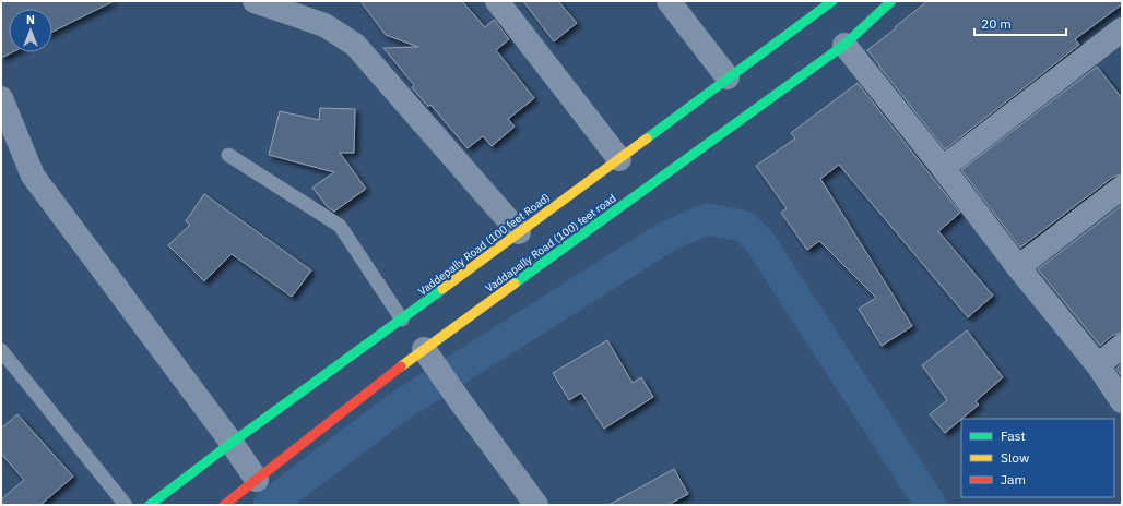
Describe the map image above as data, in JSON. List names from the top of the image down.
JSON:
{
  "streets": {
    "main road": ["Vaddapally Road (100) feet road", "Vaddepally Road (100 feet Road)"]
  },
  "legend": ["Fast", "Slow", "Jam"],
  "scale_bar": "20 m",
  "north": "top"
}
